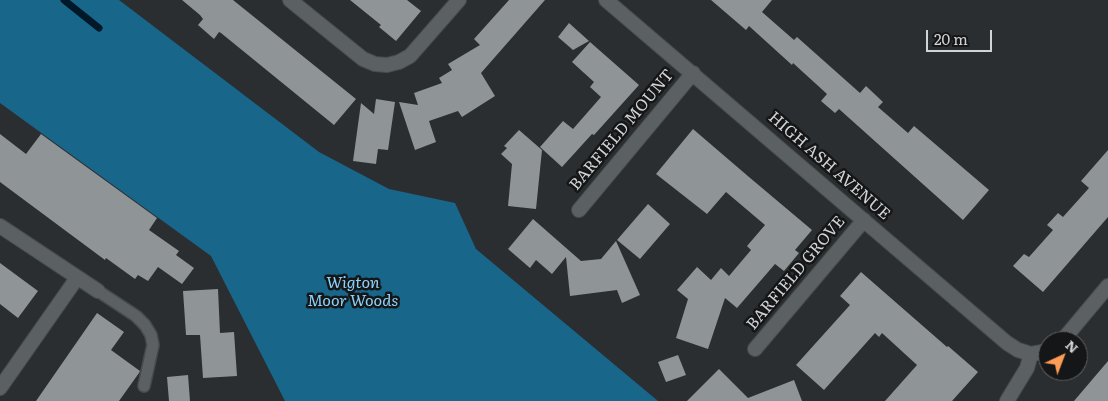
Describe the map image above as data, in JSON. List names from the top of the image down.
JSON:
{
  "streets": {
    "street": ["BARFIELD MOUNT", "HIGH ASH AVENUE", "BARFIELD GROVE"]
  },
  "crossings": [
    ["BARFIELD MOUNT", "HIGH ASH AVENUE"],
    ["HIGH ASH AVENUE", "BARFIELD GROVE"]
  ],
  "parks": ["Wigton Moor Woods"],
  "scale_bar": "20 m",
  "north": "top right"
}
